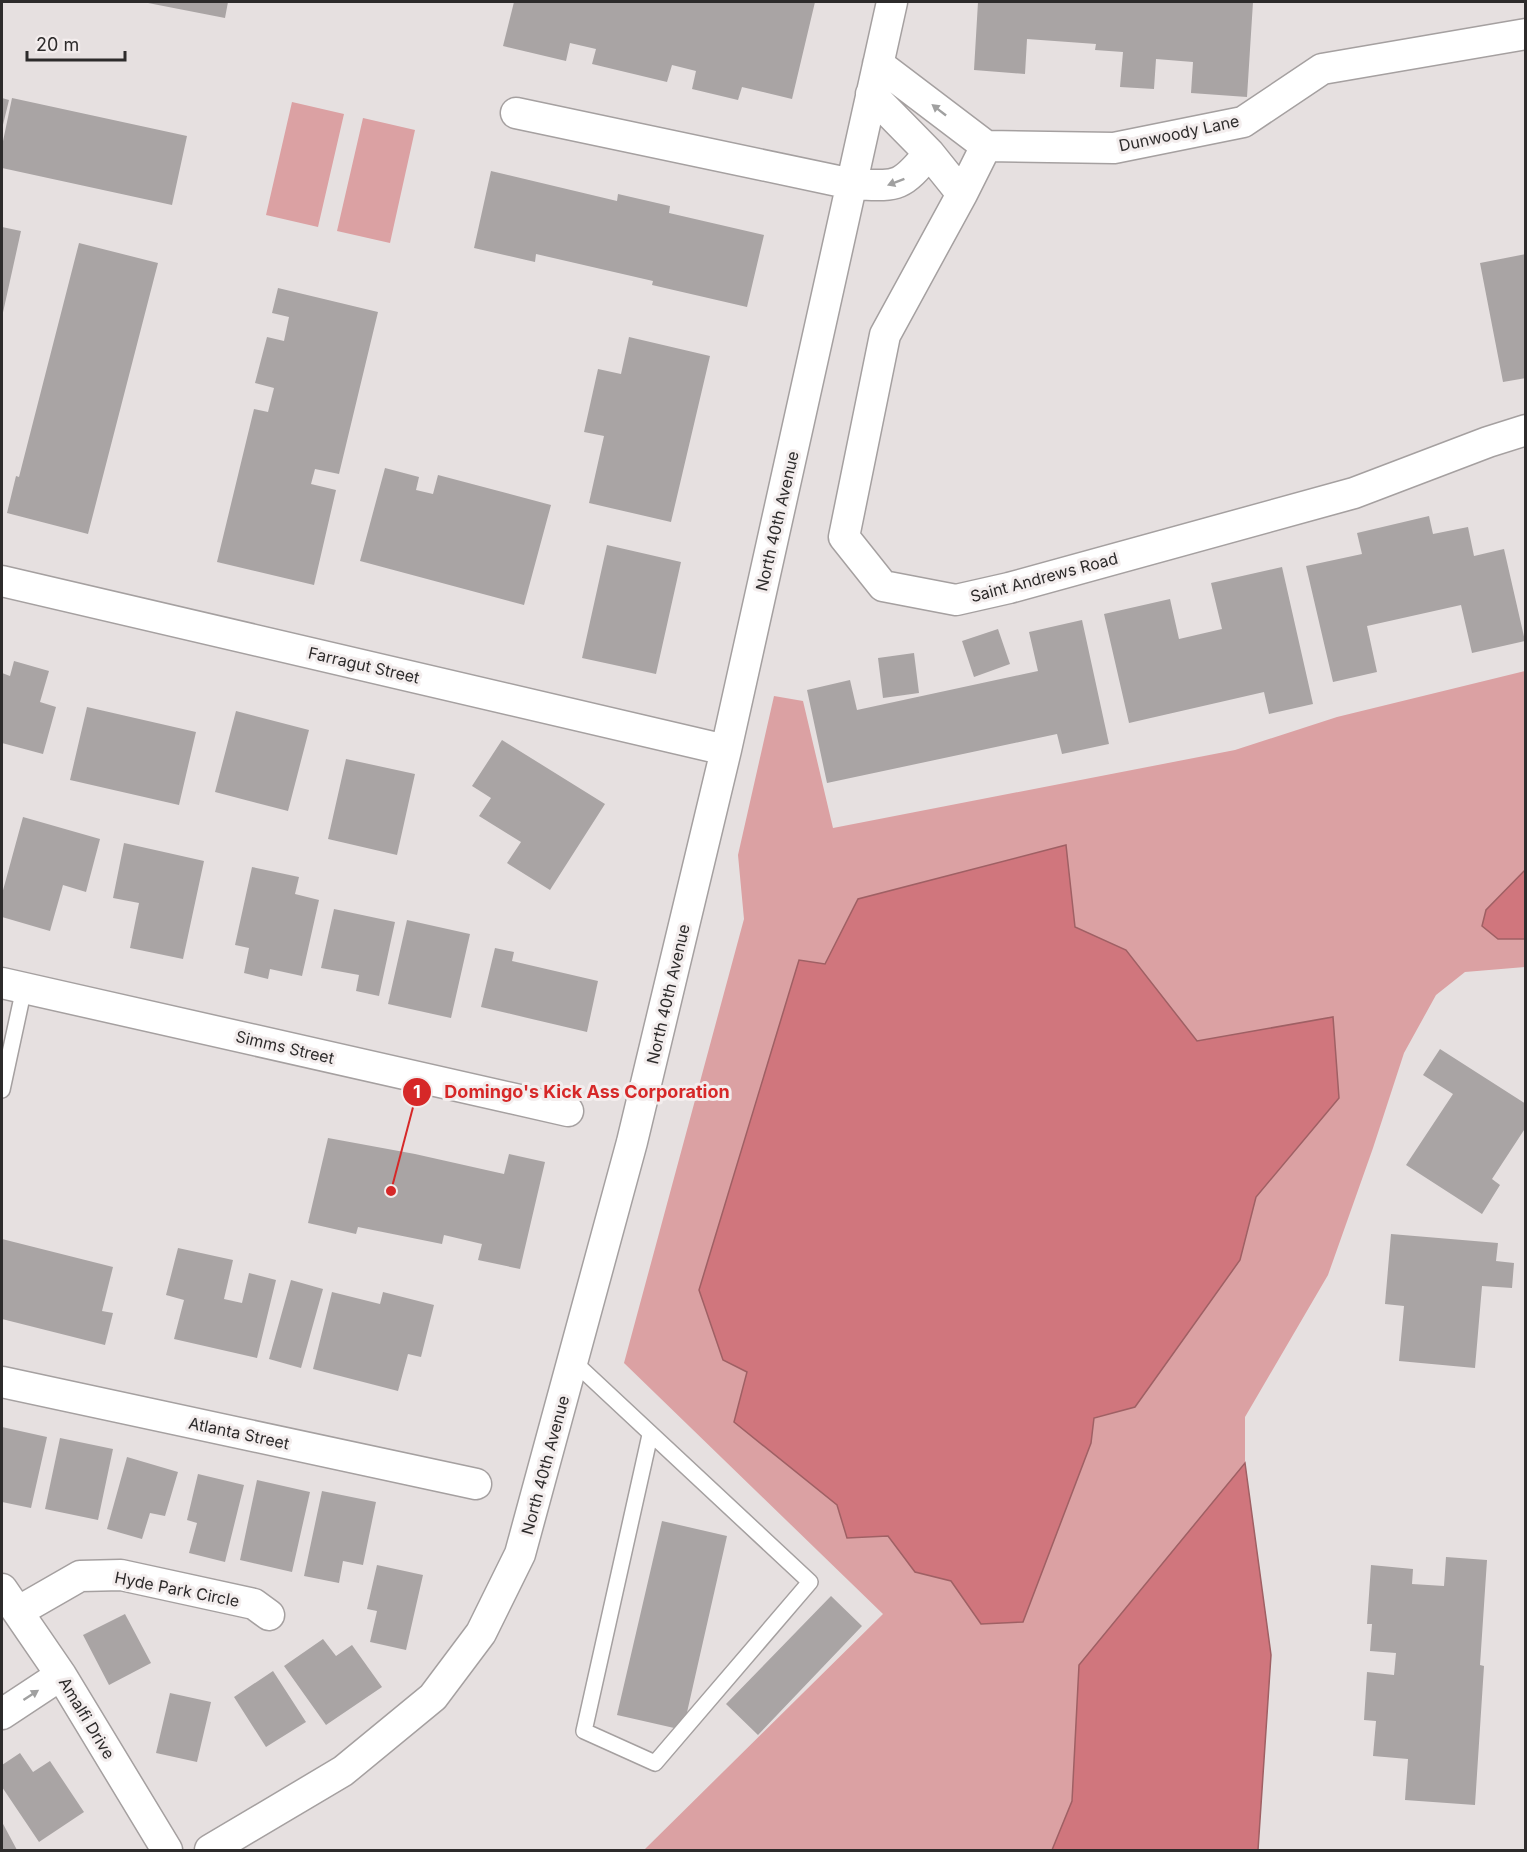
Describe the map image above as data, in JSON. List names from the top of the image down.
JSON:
{
  "streets": {
    "street": [
      "Dunwoody Lane",
      "North 40th Avenue",
      "Saint Andrews Road",
      "Farragut Street",
      "Simms Street",
      "Atlanta Street",
      "Hyde Park Circle",
      "Amalfi Drive"
    ]
  },
  "crossings": [
    ["Dunwoody Lane", "Saint Andrews Road"],
    ["North 40th Avenue", "Farragut Street"],
    ["Hyde Park Circle", "Amalfi Drive"]
  ],
  "places": ["Domingo's Kick Ass Corporation"],
  "scale_bar": "20 m"
}
